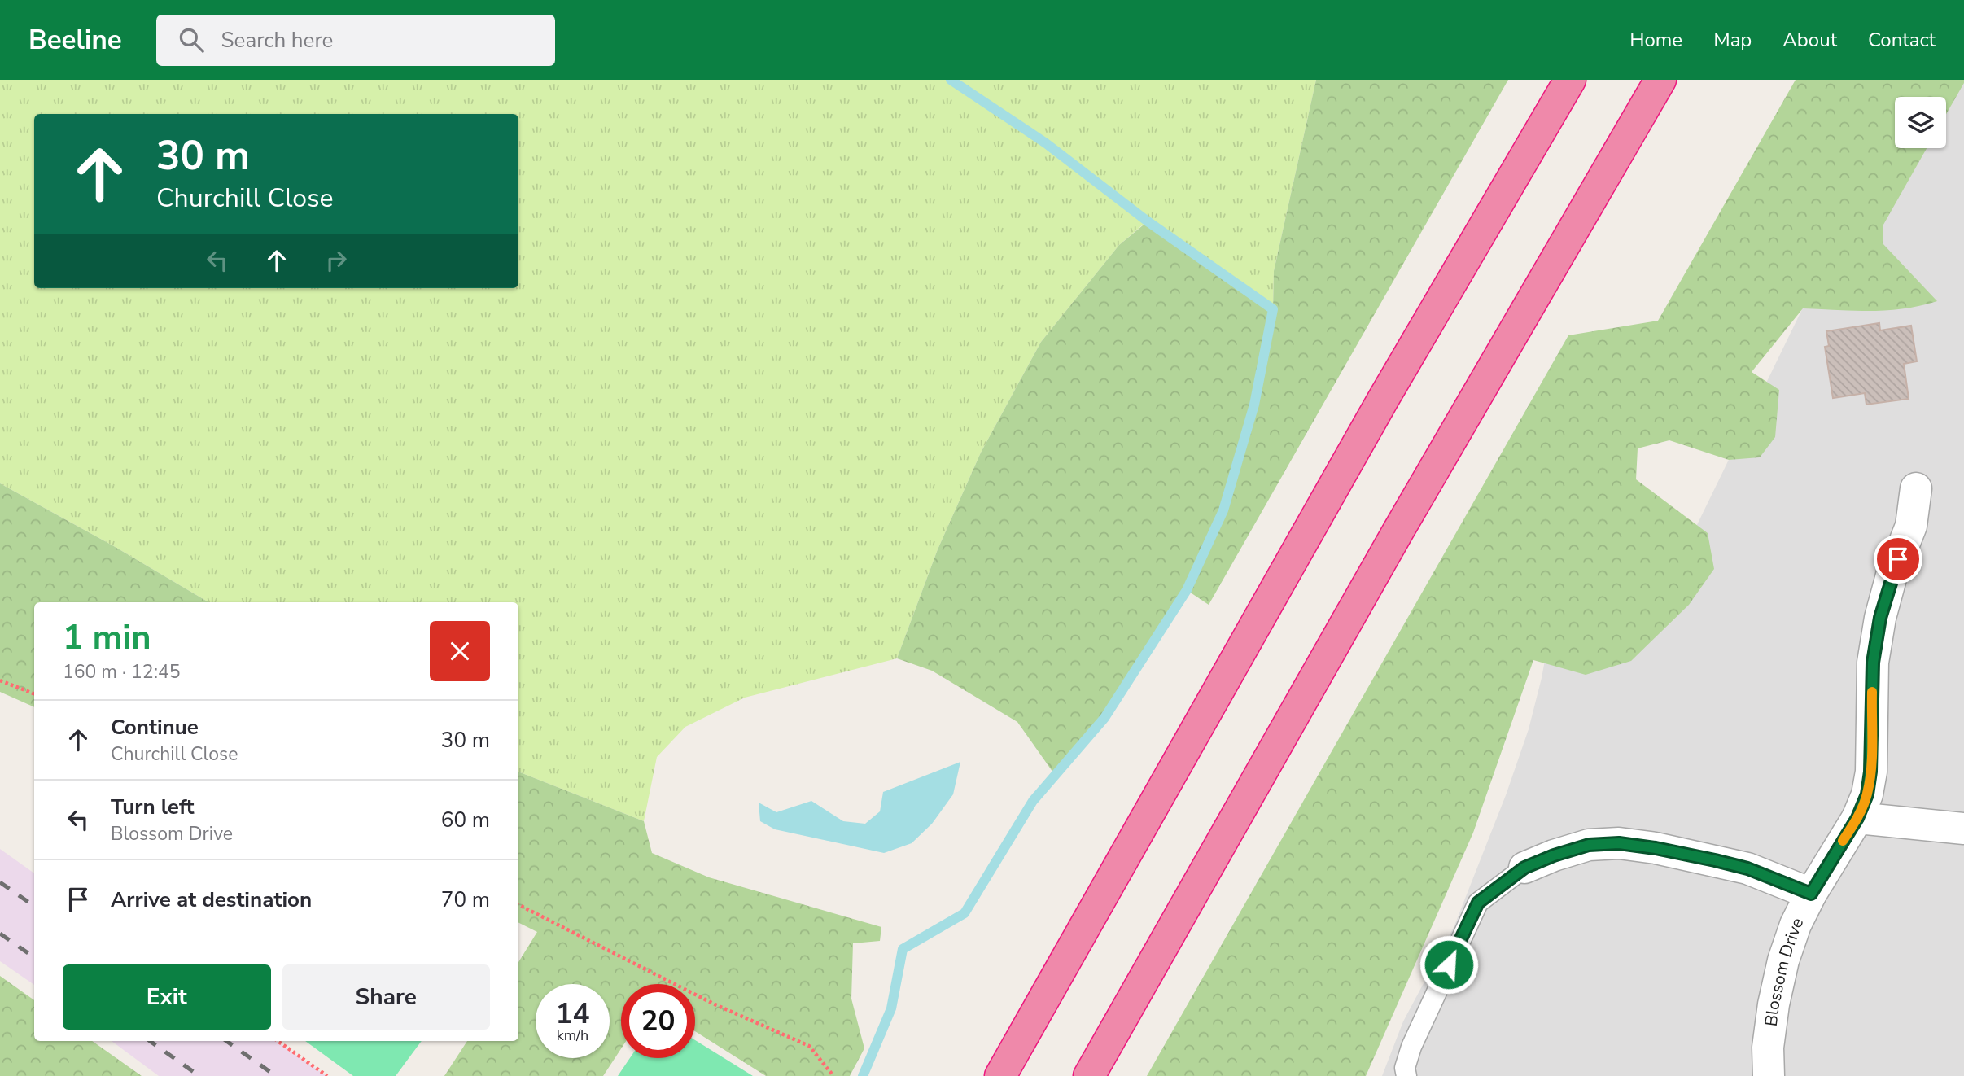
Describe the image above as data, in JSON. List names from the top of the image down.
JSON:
{
  "streets": {
    "street": ["Blossom Drive"]
  },
  "page": {
    "header": "Beeline",
    "search": "Search here",
    "nav": [
      "Home",
      "Map",
      "About",
      "Contact"
    ],
    "turn": ["30 m", "Churchill Close"],
    "heading": ["1 min", "160 m · 12:45"],
    "list": [
      {
        "name": "Continue",
        "note": "Churchill Close",
        "value": "30 m"
      },
      {
        "name": "Turn left",
        "note": "Blossom Drive",
        "value": "60 m"
      },
      {
        "name": "Arrive at destination",
        "value": "70 m"
      }
    ],
    "buttons": ["Exit", "Share"],
    "speed": "14 km/h",
    "limit": "20"
  }
}
